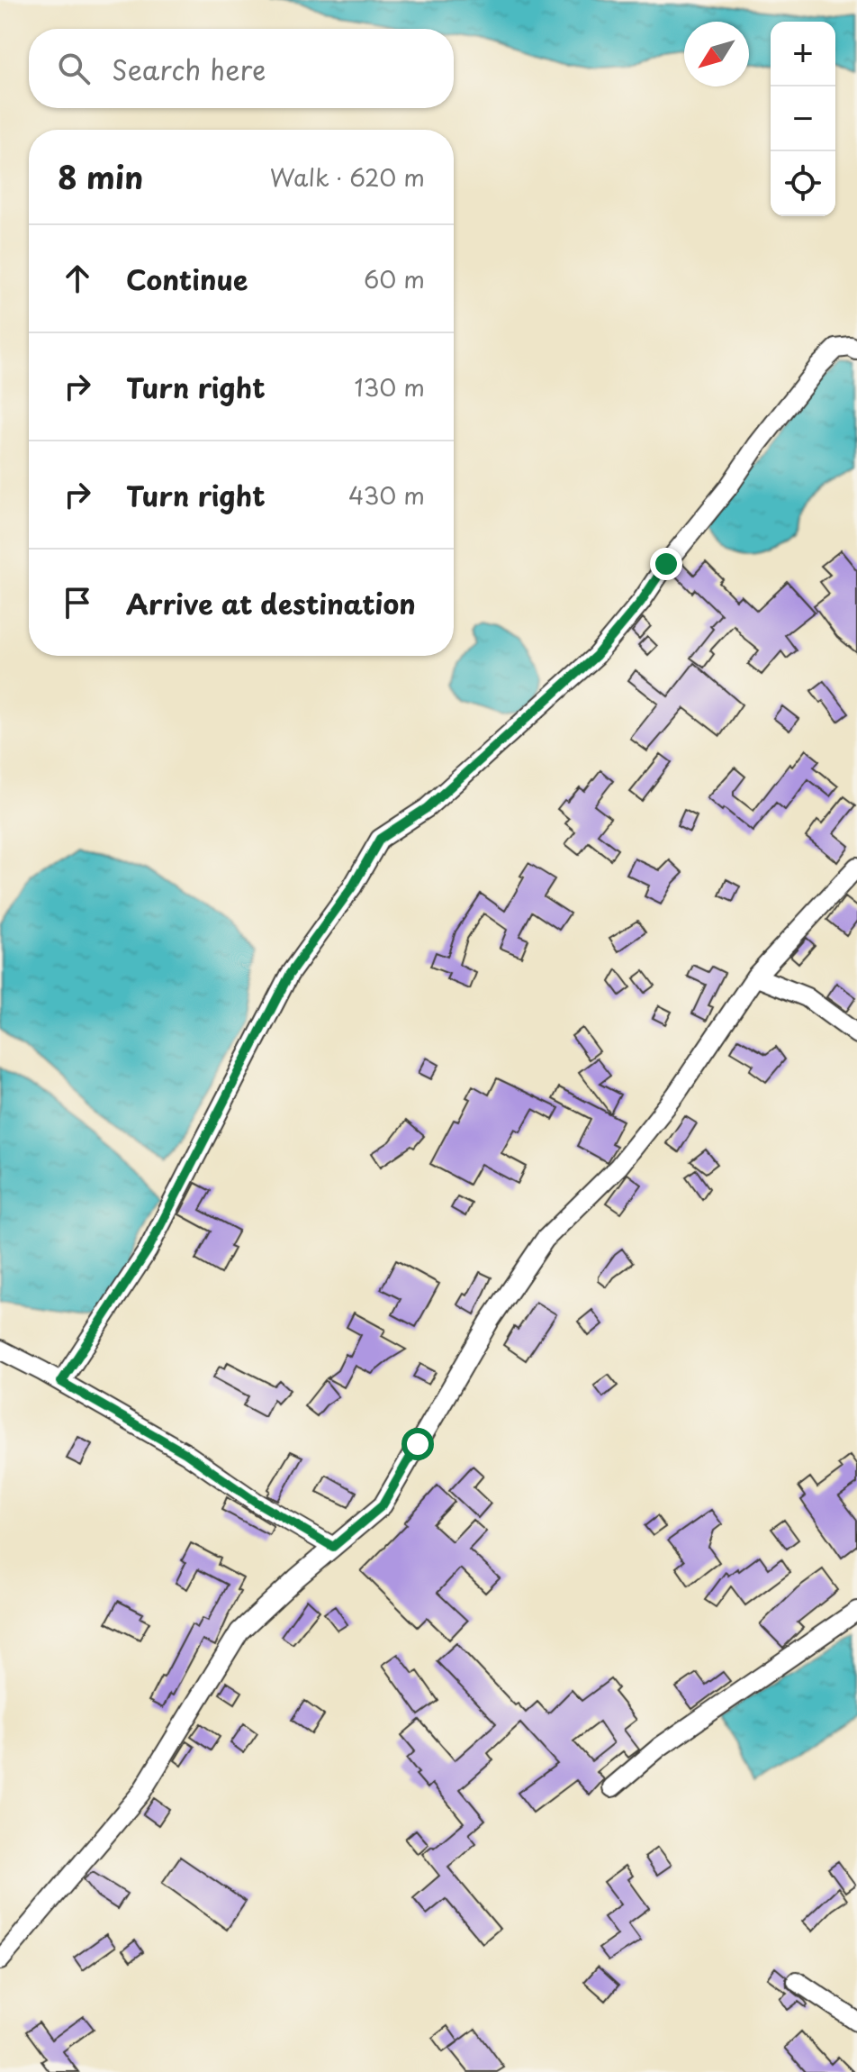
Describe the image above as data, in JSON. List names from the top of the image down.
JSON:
{
  "north": "bottom left",
  "page": {
    "map_buttons": ["+", "−"],
    "search": "Search here",
    "heading": ["8 min", "Walk · 620 m"],
    "list": [
      ["Continue", "60 m"],
      ["Turn right", "130 m"],
      ["Turn right", "430 m"],
      "Arrive at destination"
    ]
  }
}
